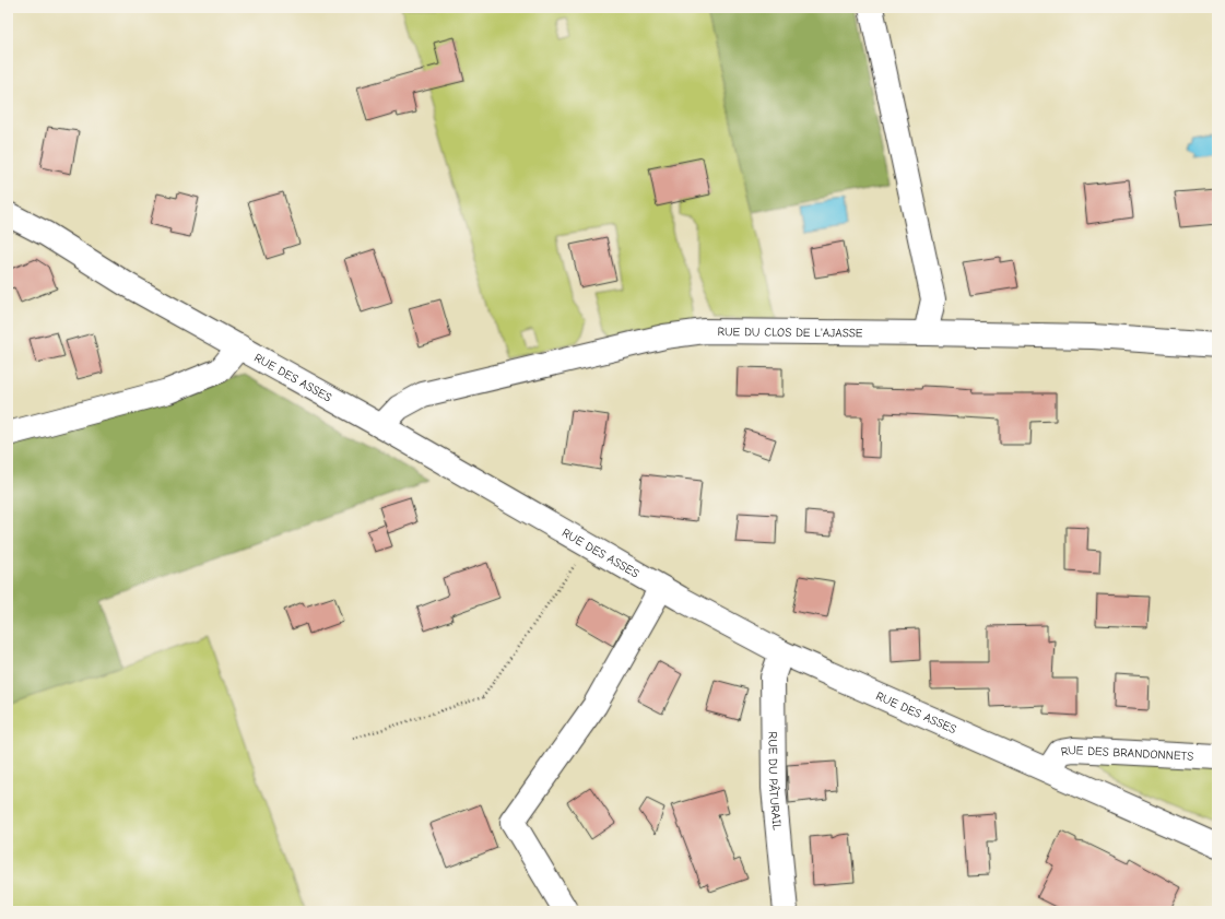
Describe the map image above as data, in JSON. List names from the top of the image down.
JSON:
{
  "streets": {
    "street": [
      "RUE DU CLOS DE L'AJASSE",
      "RUE DES ASSES",
      "RUE DES BRANDONNETS",
      "RUE DU PÂTURAIL"
    ]
  },
  "crossings": [
    ["RUE DU CLOS DE L'AJASSE", "RUE DES ASSES"],
    ["RUE DES ASSES", "RUE DES BRANDONNETS"],
    ["RUE DES ASSES", "RUE DU PÂTURAIL"]
  ]
}
